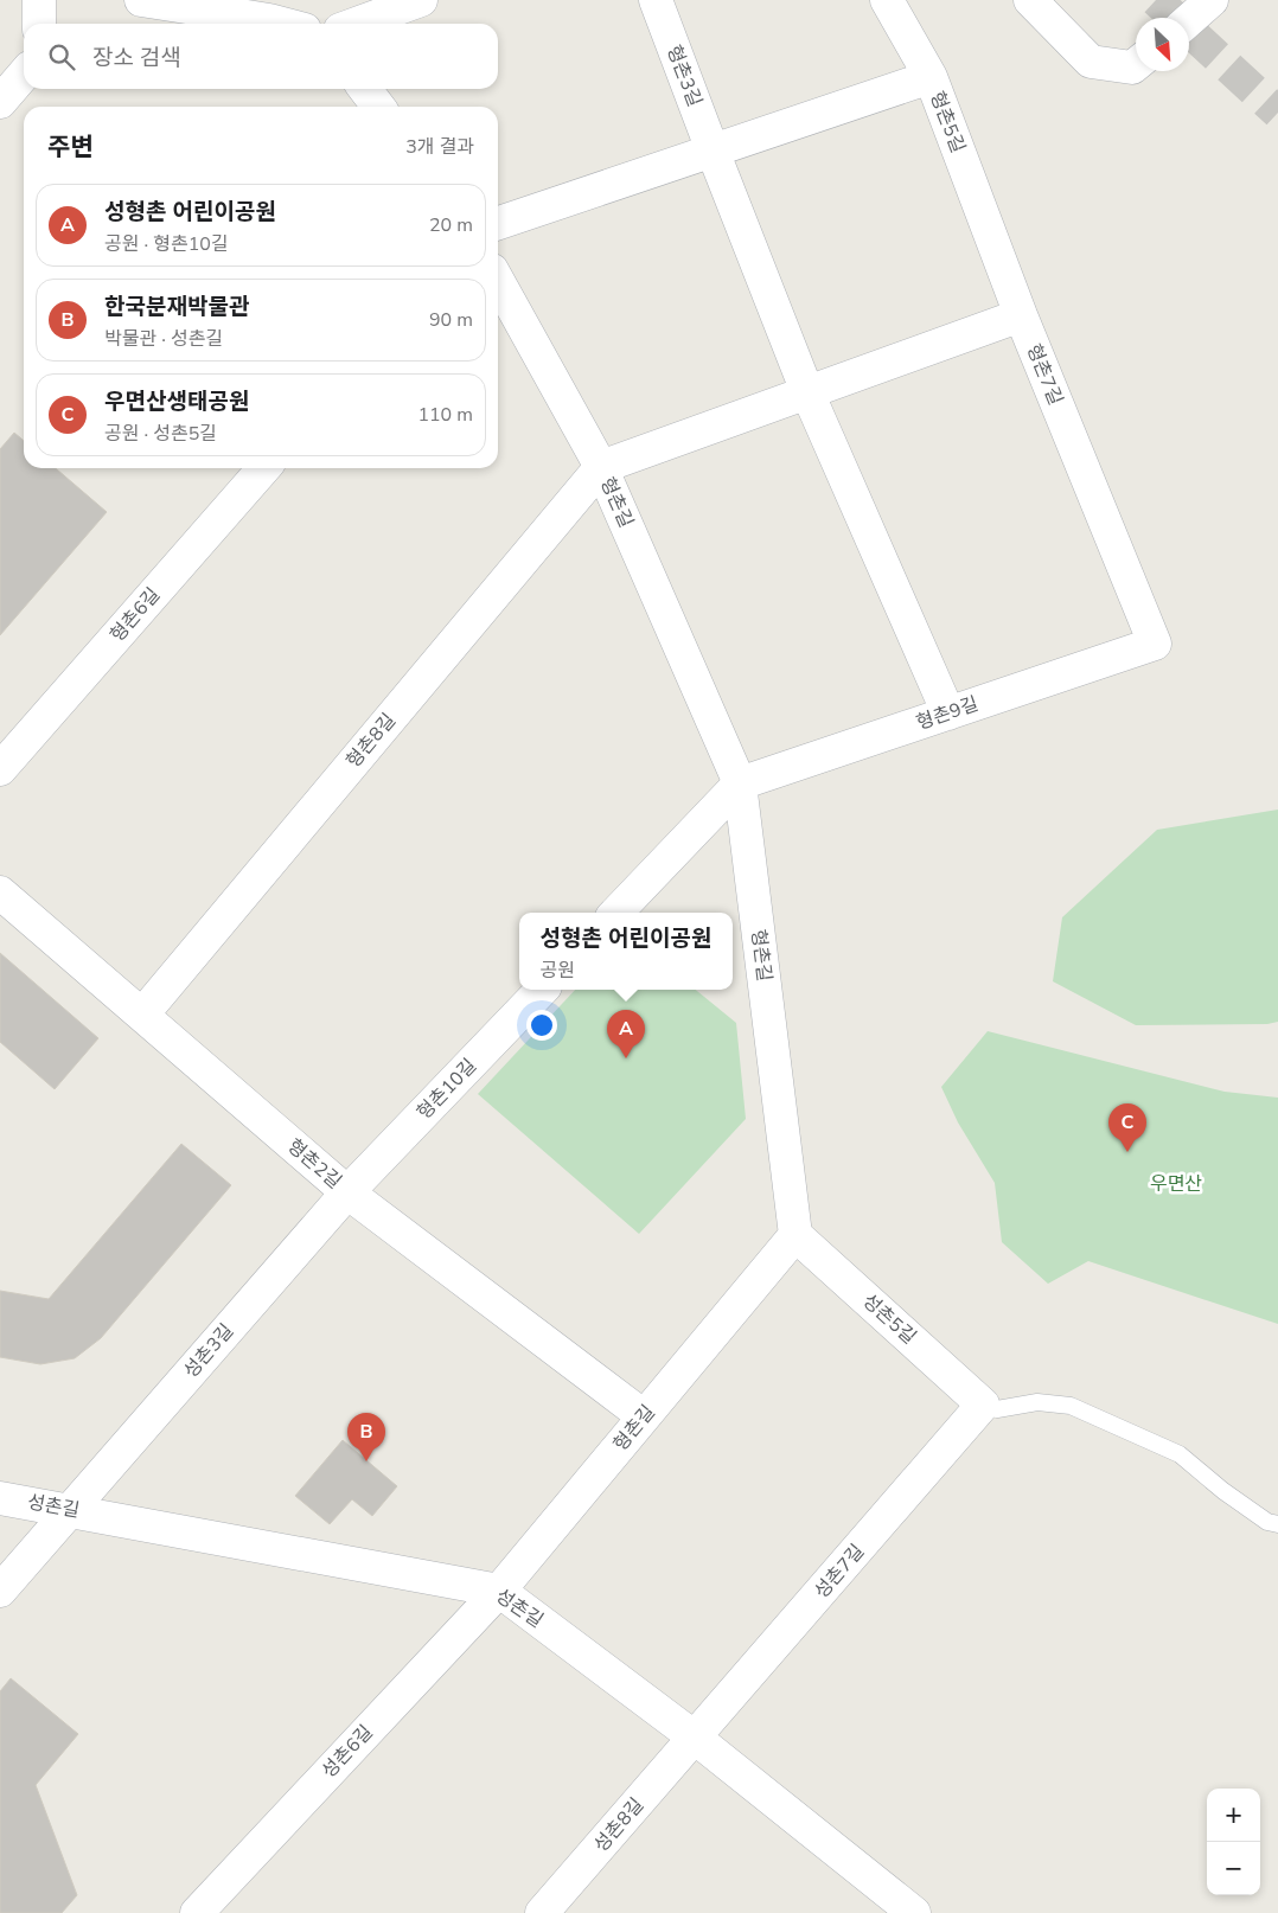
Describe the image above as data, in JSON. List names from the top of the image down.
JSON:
{
  "streets": {
    "street": [
      "형촌3길",
      "형촌5길",
      "형촌7길",
      "형촌길",
      "형촌6길",
      "형촌9길",
      "형촌8길",
      "형촌10길",
      "형촌2길",
      "성촌5길",
      "성촌3길",
      "성촌길",
      "성촌7길",
      "성촌6길",
      "성촌8길"
    ]
  },
  "crossings": [
    ["형촌3길", "형촌5길"],
    ["형촌5길", "형촌7길"],
    ["형촌7길", "형촌9길"],
    ["형촌길", "형촌9길"],
    ["형촌길", "형촌8길"],
    ["형촌길", "형촌2길"],
    ["형촌길", "성촌5길"],
    ["형촌길", "성촌길"],
    ["형촌길", "성촌6길"],
    ["형촌8길", "형촌2길"],
    ["형촌10길", "형촌2길"],
    ["형촌10길", "성촌3길"],
    ["형촌2길", "성촌3길"],
    ["성촌5길", "성촌7길"],
    ["성촌3길", "성촌길"],
    ["성촌길", "성촌7길"],
    ["성촌길", "성촌6길"],
    ["성촌길", "성촌8길"],
    ["성촌7길", "성촌8길"]
  ],
  "parks": ["우면산"],
  "north": "bottom right",
  "page": {
    "search": "장소 검색",
    "heading": ["주변", "3개 결과"],
    "list": [
      {
        "mark": "A",
        "name": "성형촌 어린이공원",
        "note": "공원 · 형촌10길",
        "value": "20 m"
      },
      {
        "mark": "B",
        "name": "한국분재박물관",
        "note": "박물관 · 성촌길",
        "value": "90 m"
      },
      {
        "mark": "C",
        "name": "우면산생태공원",
        "note": "공원 · 성촌5길",
        "value": "110 m"
      }
    ],
    "popup": ["성형촌 어린이공원", "공원"],
    "pins": ["A", "C", "B"],
    "map_buttons": ["+", "−"]
  }
}
